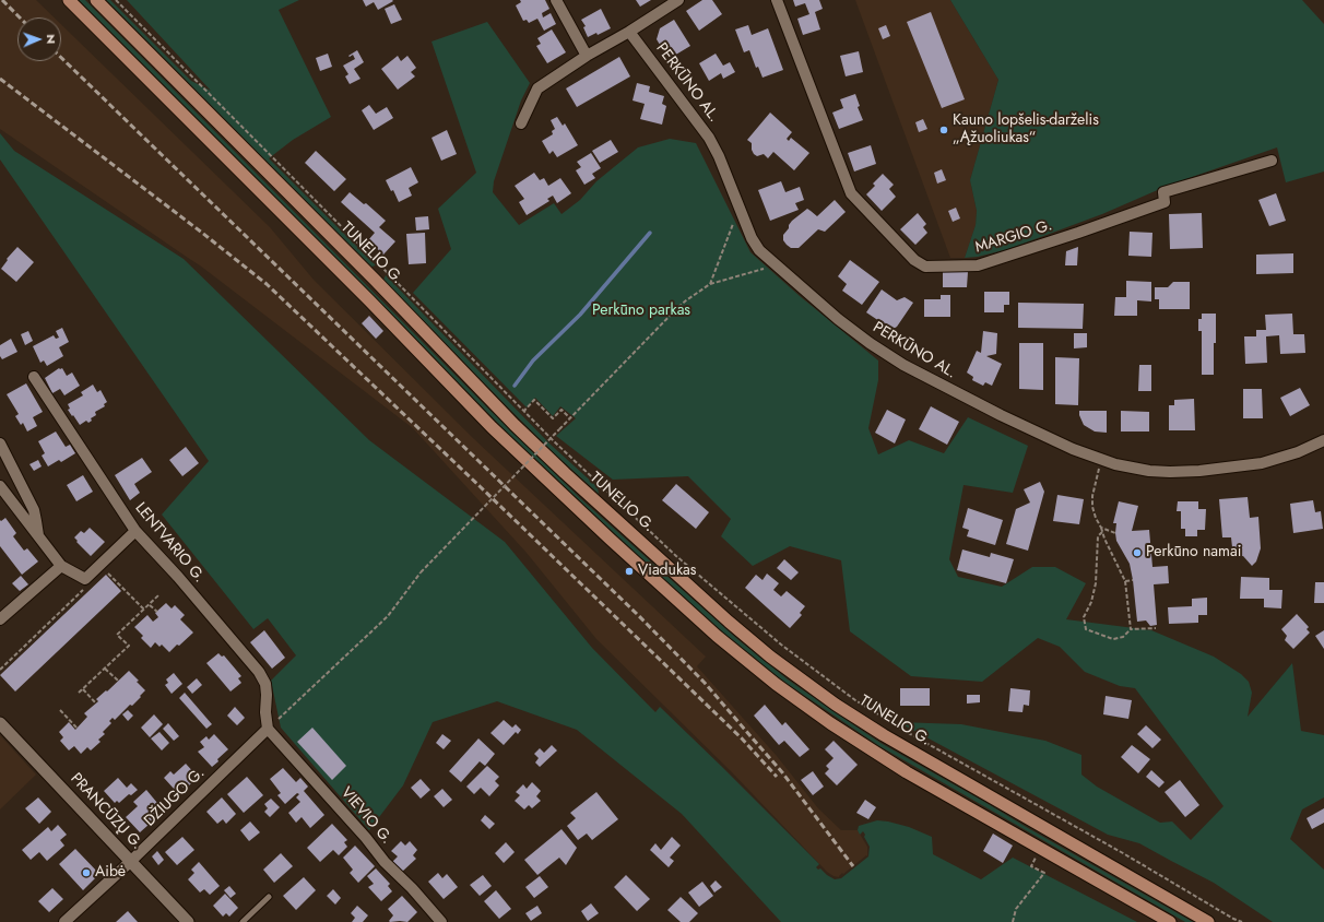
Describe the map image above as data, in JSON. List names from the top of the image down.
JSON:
{
  "streets": {
    "main road": ["TUNELIO G."],
    "street": [
      "PERKŪNO AL.",
      "MARGIO G.",
      "LENTVARIO G.",
      "DŽIUGO G.",
      "PRANCŪZŲ G.",
      "VIEVIO G."
    ]
  },
  "crossings": [
    ["LENTVARIO G.", "DŽIUGO G."],
    ["LENTVARIO G.", "VIEVIO G."],
    ["DŽIUGO G.", "PRANCŪZŲ G."],
    ["DŽIUGO G.", "VIEVIO G."]
  ],
  "parks": ["Perkūno parkas"],
  "places": [
    "Kauno lopšelis-darželis „Ąžuoliukas“",
    "Perkūno namai",
    "Viadukas",
    "Aibė"
  ],
  "north": "right"
}
